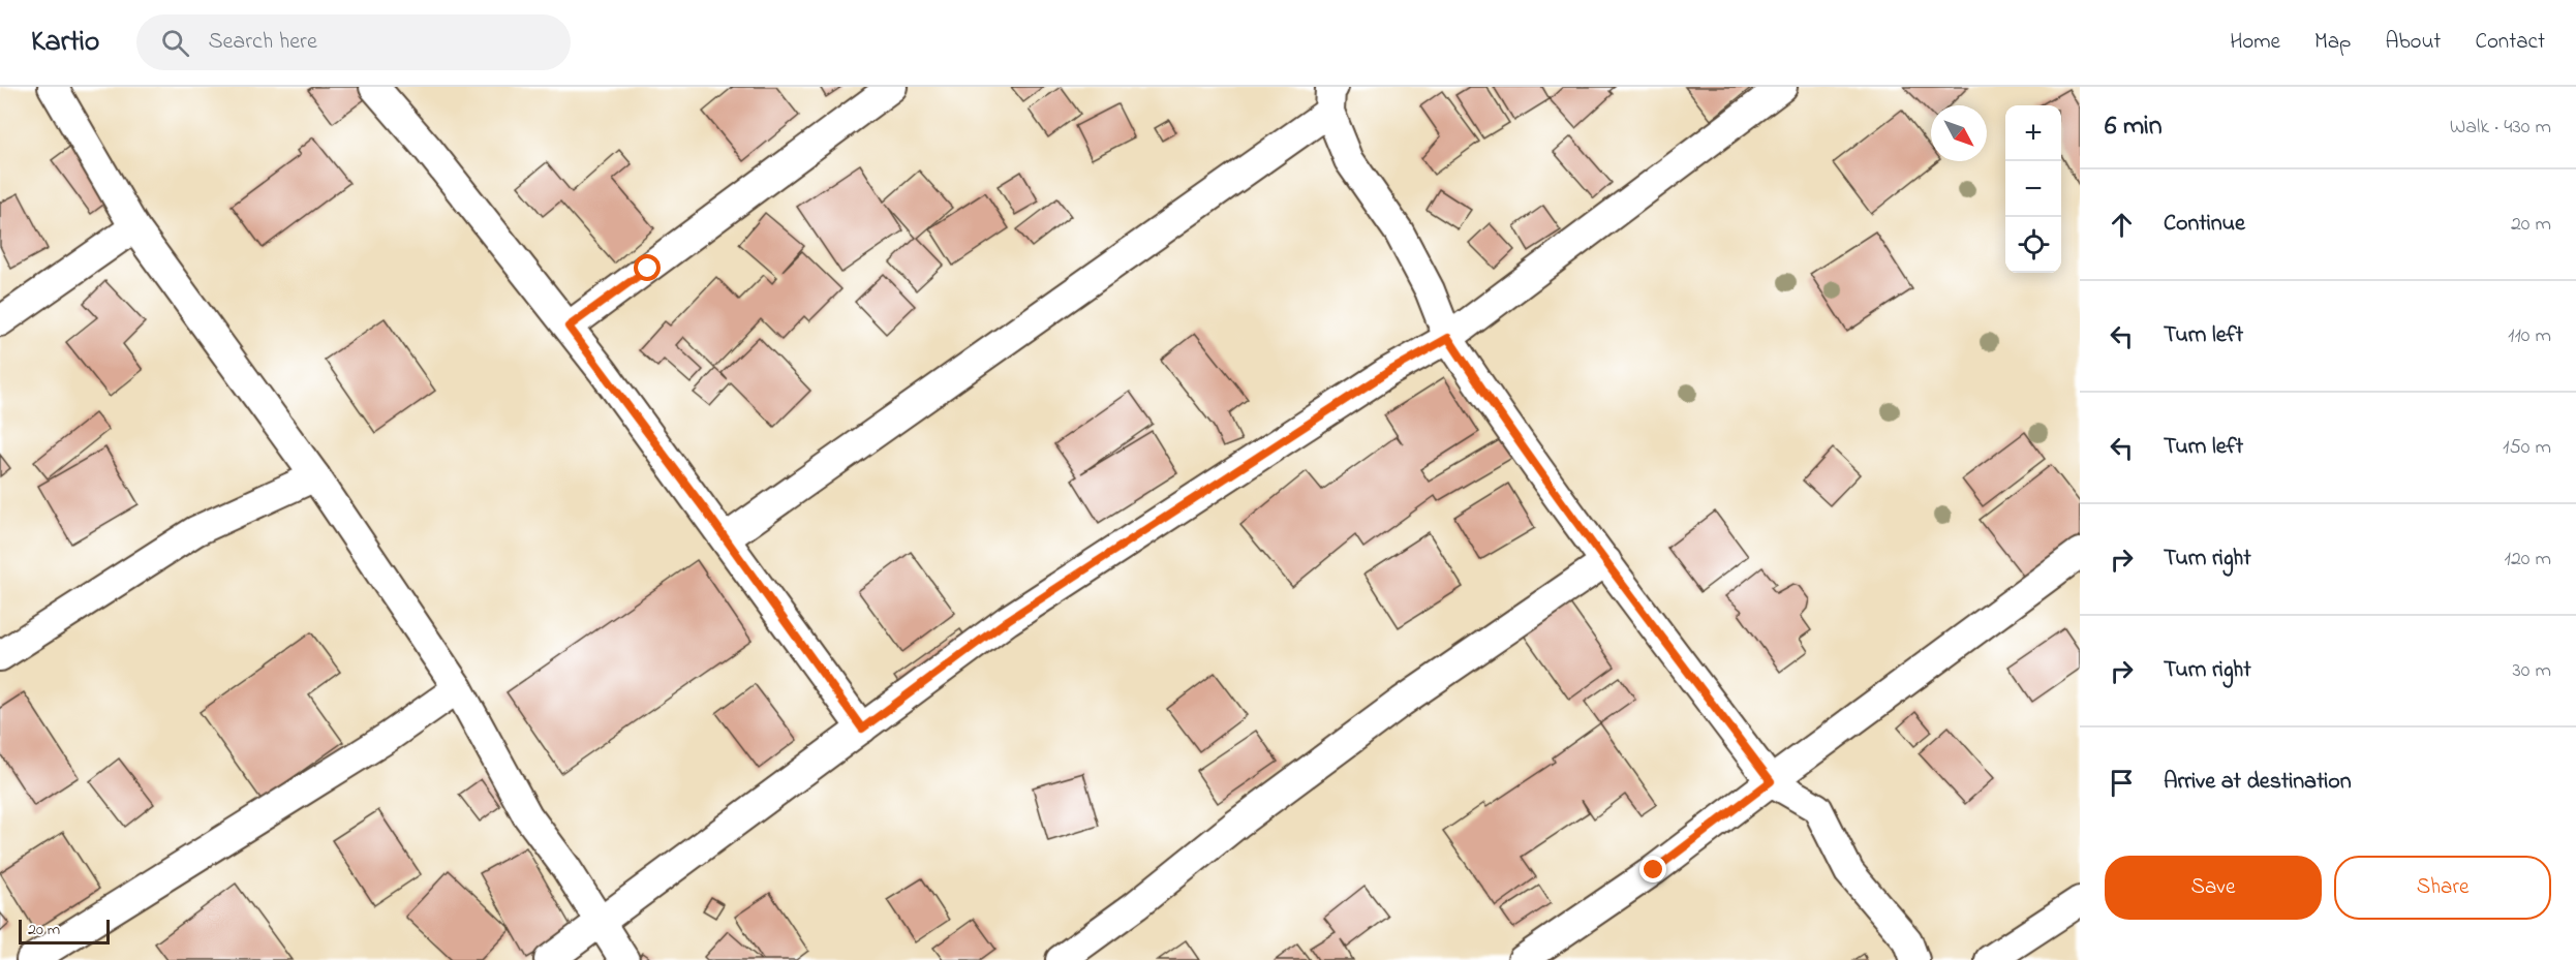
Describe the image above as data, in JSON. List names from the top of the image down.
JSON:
{
  "scale_bar": "20 m",
  "north": "bottom right",
  "page": {
    "header": "Kartio",
    "search": "Search here",
    "nav": [
      "Home",
      "Map",
      "About",
      "Contact"
    ],
    "heading": ["6 min", "Walk · 430 m"],
    "map_buttons": ["+", "−"],
    "list": [
      ["Continue", "20 m"],
      ["Turn left", "110 m"],
      ["Turn left", "150 m"],
      ["Turn right", "120 m"],
      ["Turn right", "30 m"],
      "Arrive at destination"
    ],
    "buttons": ["Save", "Share"],
    "scale": "20 m"
  }
}
